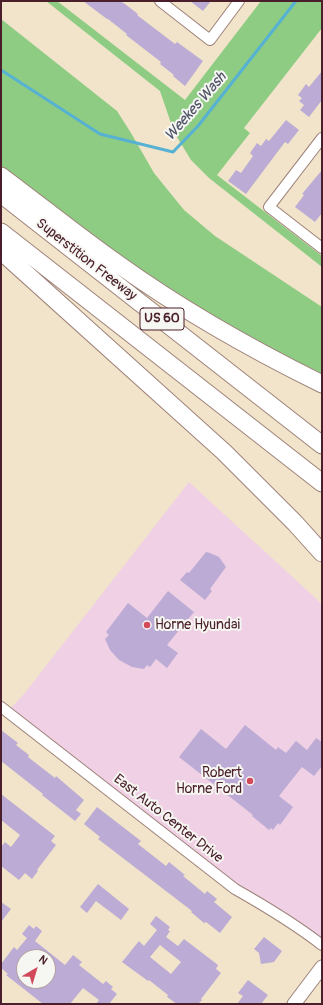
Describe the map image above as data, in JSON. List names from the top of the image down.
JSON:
{
  "streets": {
    "highway": ["Superstition Freeway", "US 60"],
    "street": ["East Auto Center Drive"]
  },
  "water": ["Weekes Wash"],
  "places": ["Horne Hyundai", "Robert Horne Ford"],
  "north": "top right"
}
